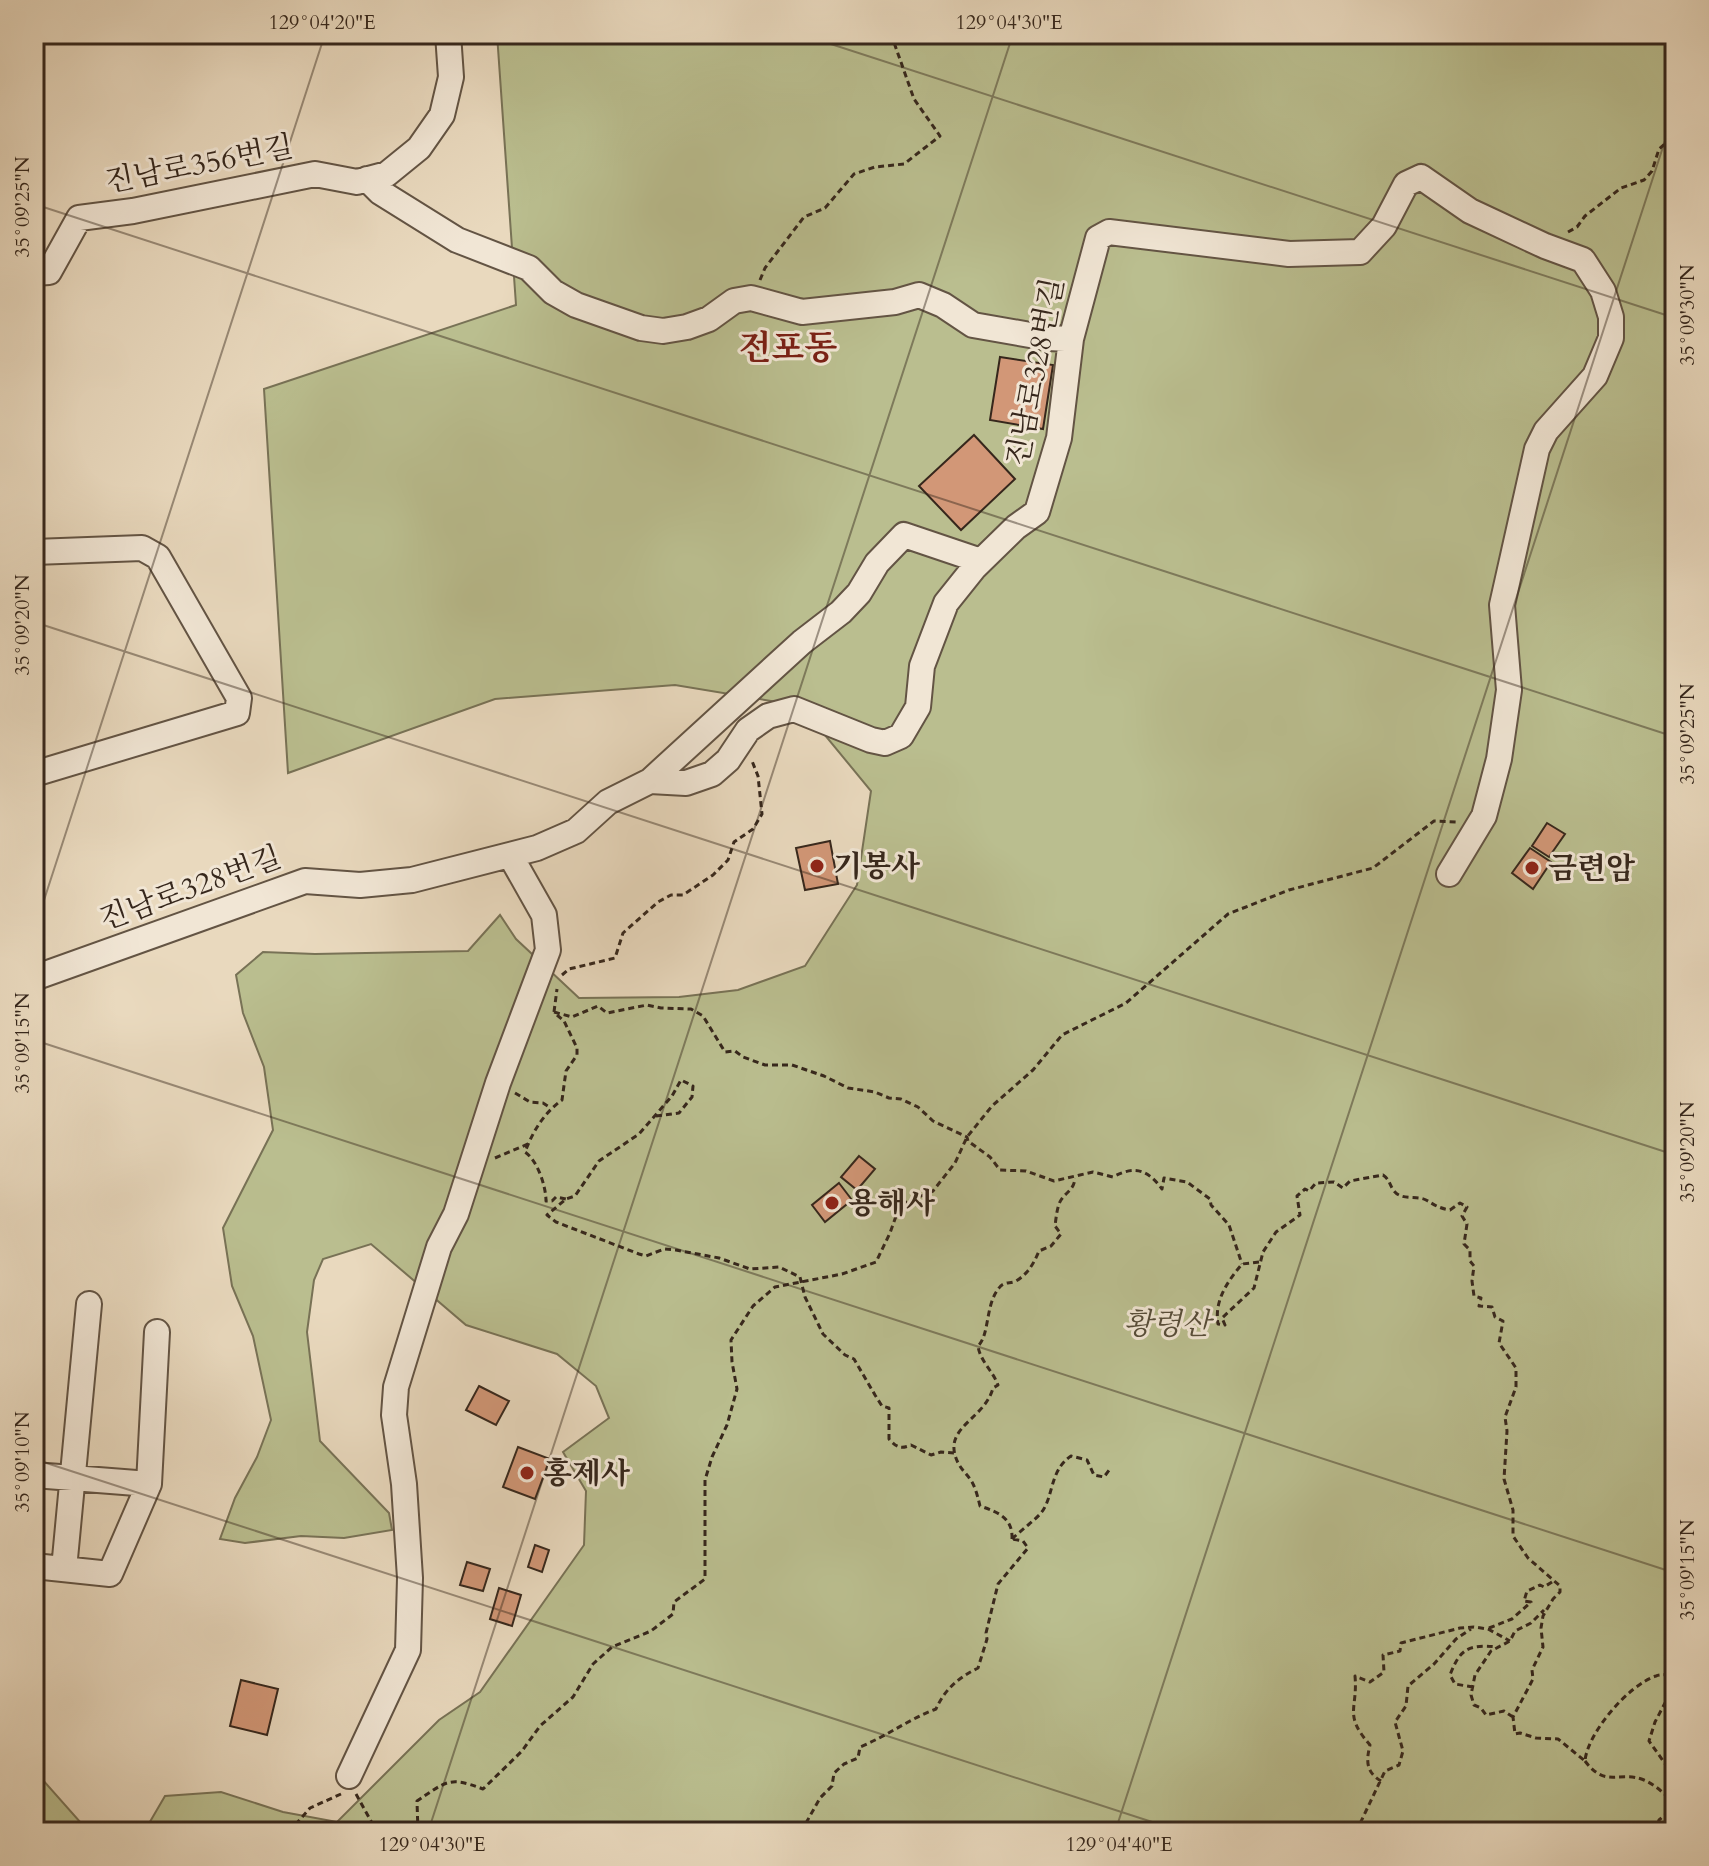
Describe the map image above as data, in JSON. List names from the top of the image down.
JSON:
{
  "streets": {
    "street": ["진남로356번길", "진남로328번길"]
  },
  "districts": ["전포동"],
  "parks": ["황령산"],
  "places": [
    "기봉사",
    "금련암",
    "용해사",
    "홍제사"
  ],
  "coordinates": [
    "129°04'20\"E",
    "129°04'30\"E",
    "35°09'25\"N",
    "35°09'30\"N",
    "35°09'20\"N",
    "35°09'15\"N",
    "35°09'10\"N",
    "129°04'40\"E"
  ]
}
